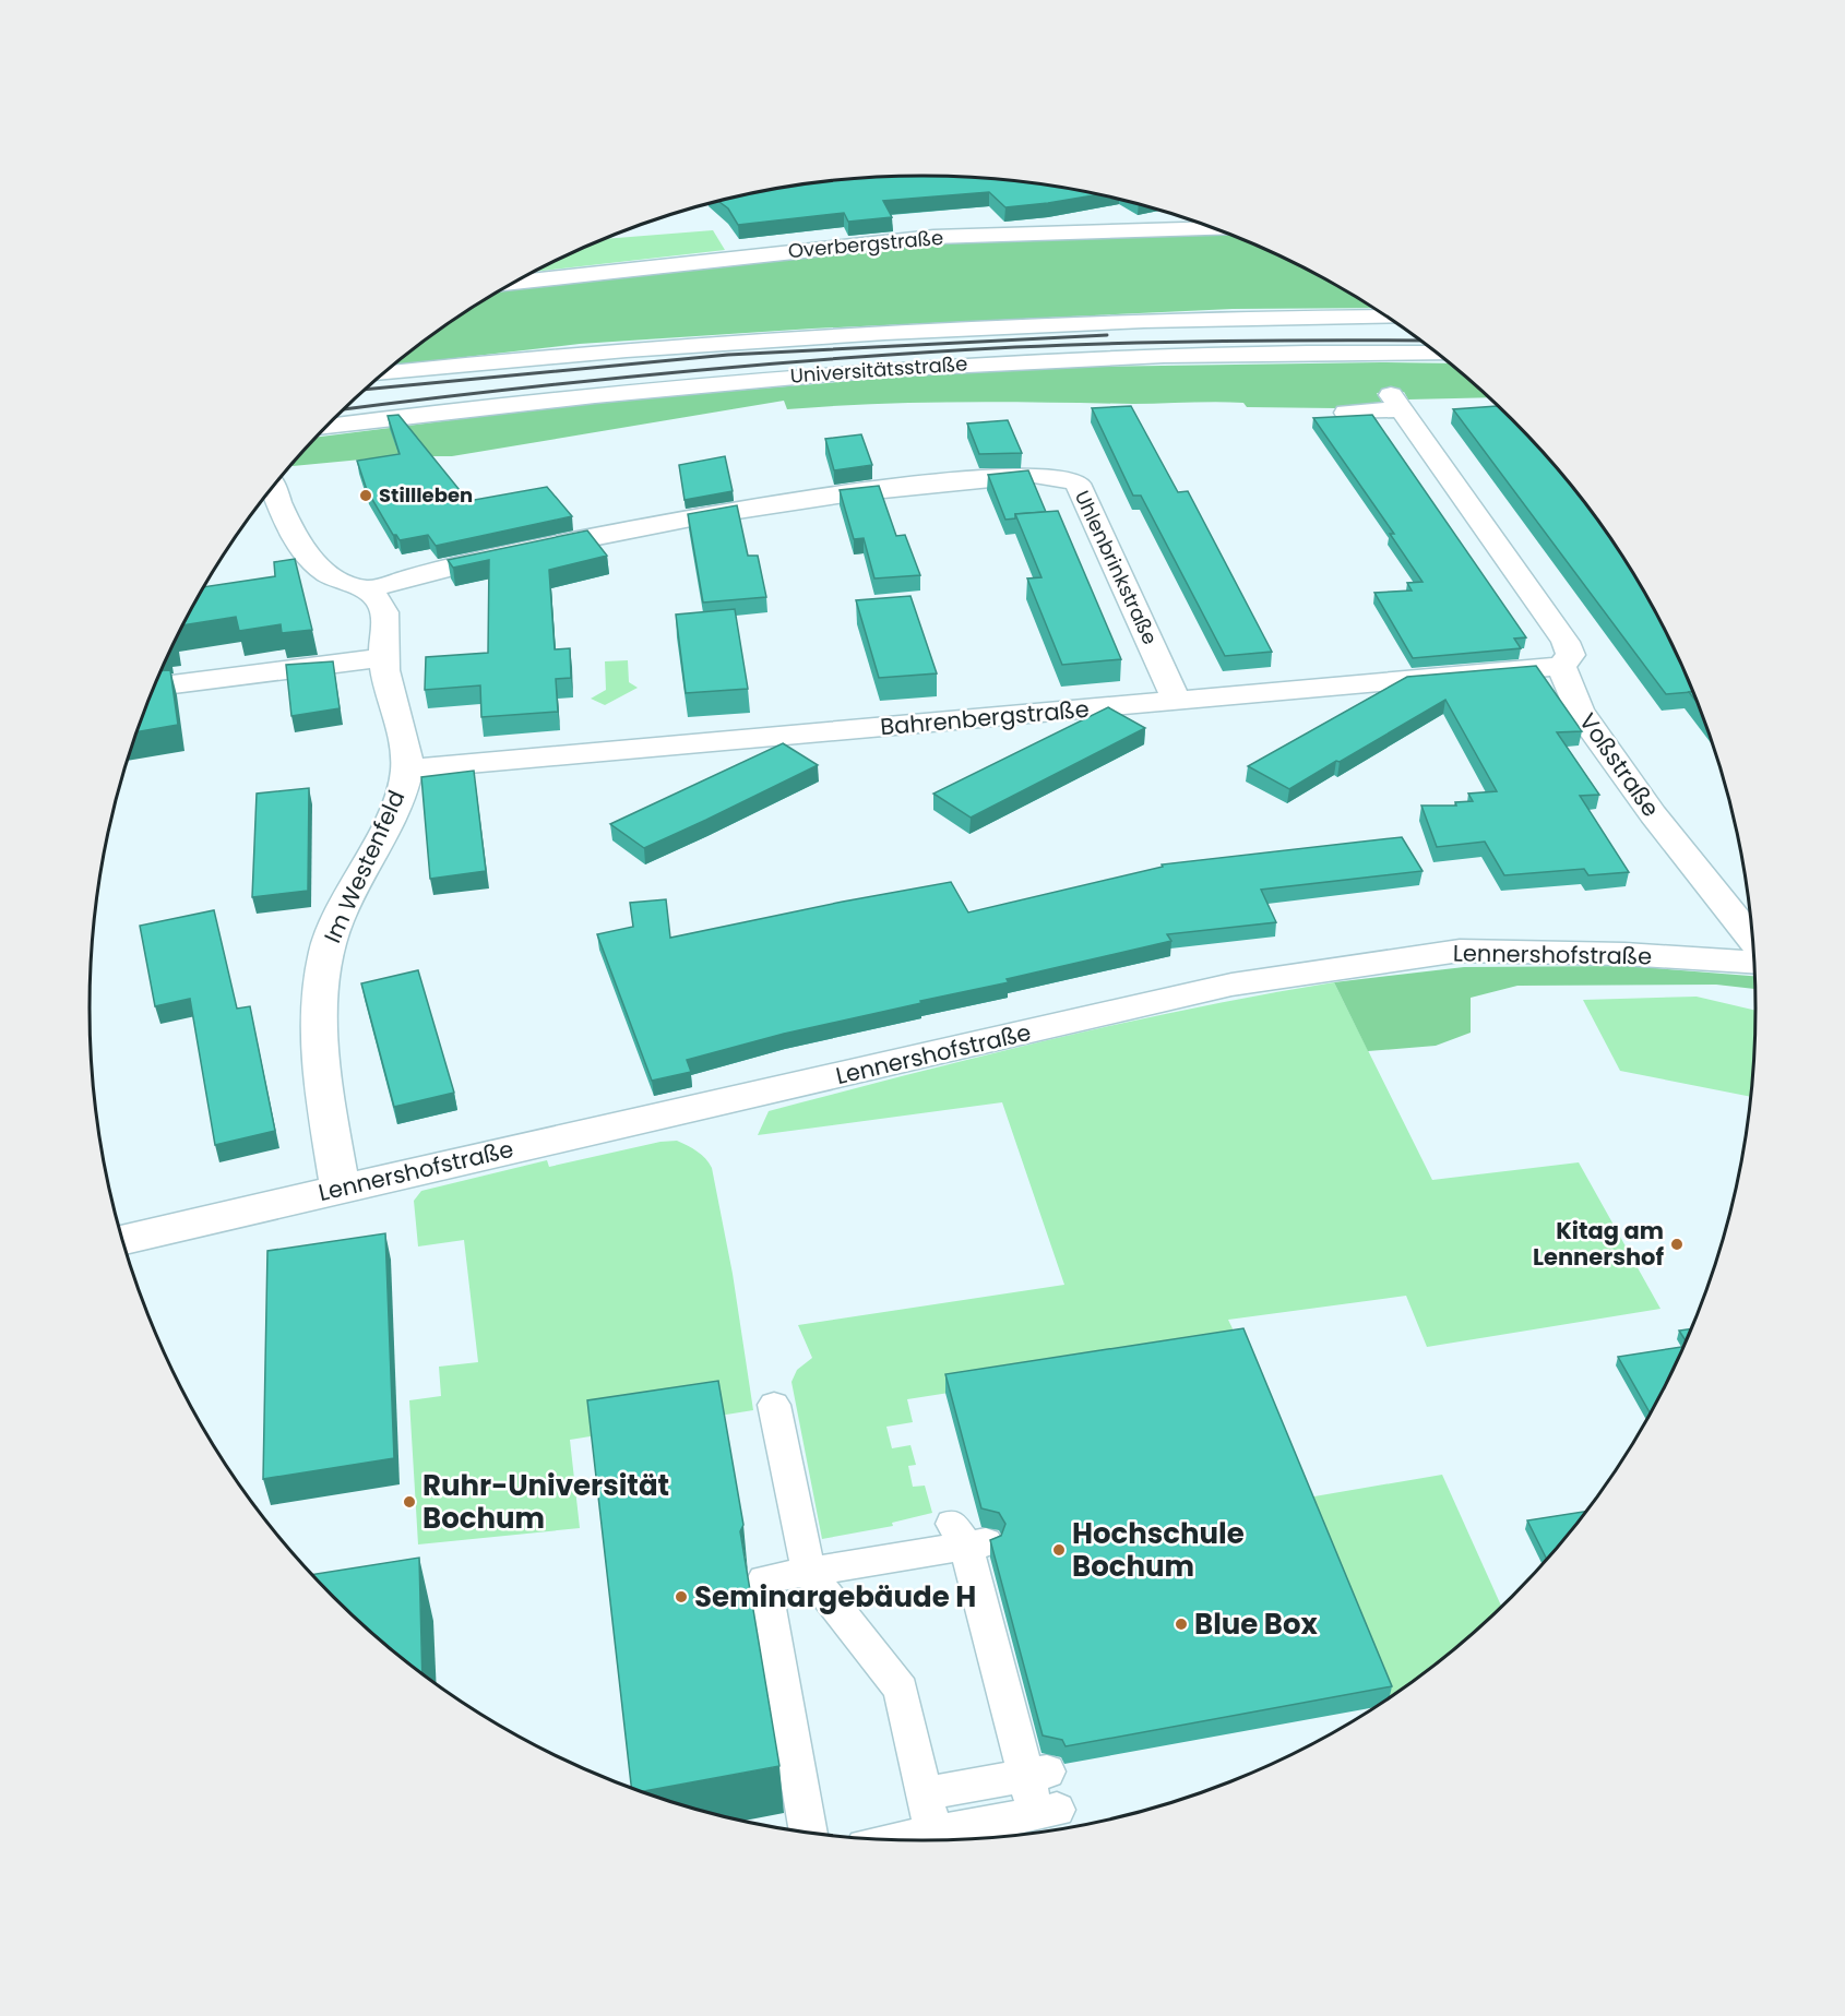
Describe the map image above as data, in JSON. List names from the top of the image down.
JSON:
{
  "streets": {
    "main road": [
      "Overbergstraße",
      "Universitätsstraße",
      "Uhlenbrinkstraße",
      "Bahrenbergstraße",
      "Voßstraße",
      "Im Westenfeld",
      "Lennershofstraße"
    ]
  },
  "crossings": [
    ["Uhlenbrinkstraße", "Bahrenbergstraße"],
    ["Uhlenbrinkstraße", "Im Westenfeld"],
    ["Bahrenbergstraße", "Voßstraße"],
    ["Bahrenbergstraße", "Im Westenfeld"],
    ["Im Westenfeld", "Lennershofstraße"]
  ],
  "places": [
    "Stillleben",
    "Kitag am Lennershof",
    "Ruhr-Universität Bochum",
    "Hochschule Bochum",
    "Seminargebäude H",
    "Blue Box"
  ]
}
